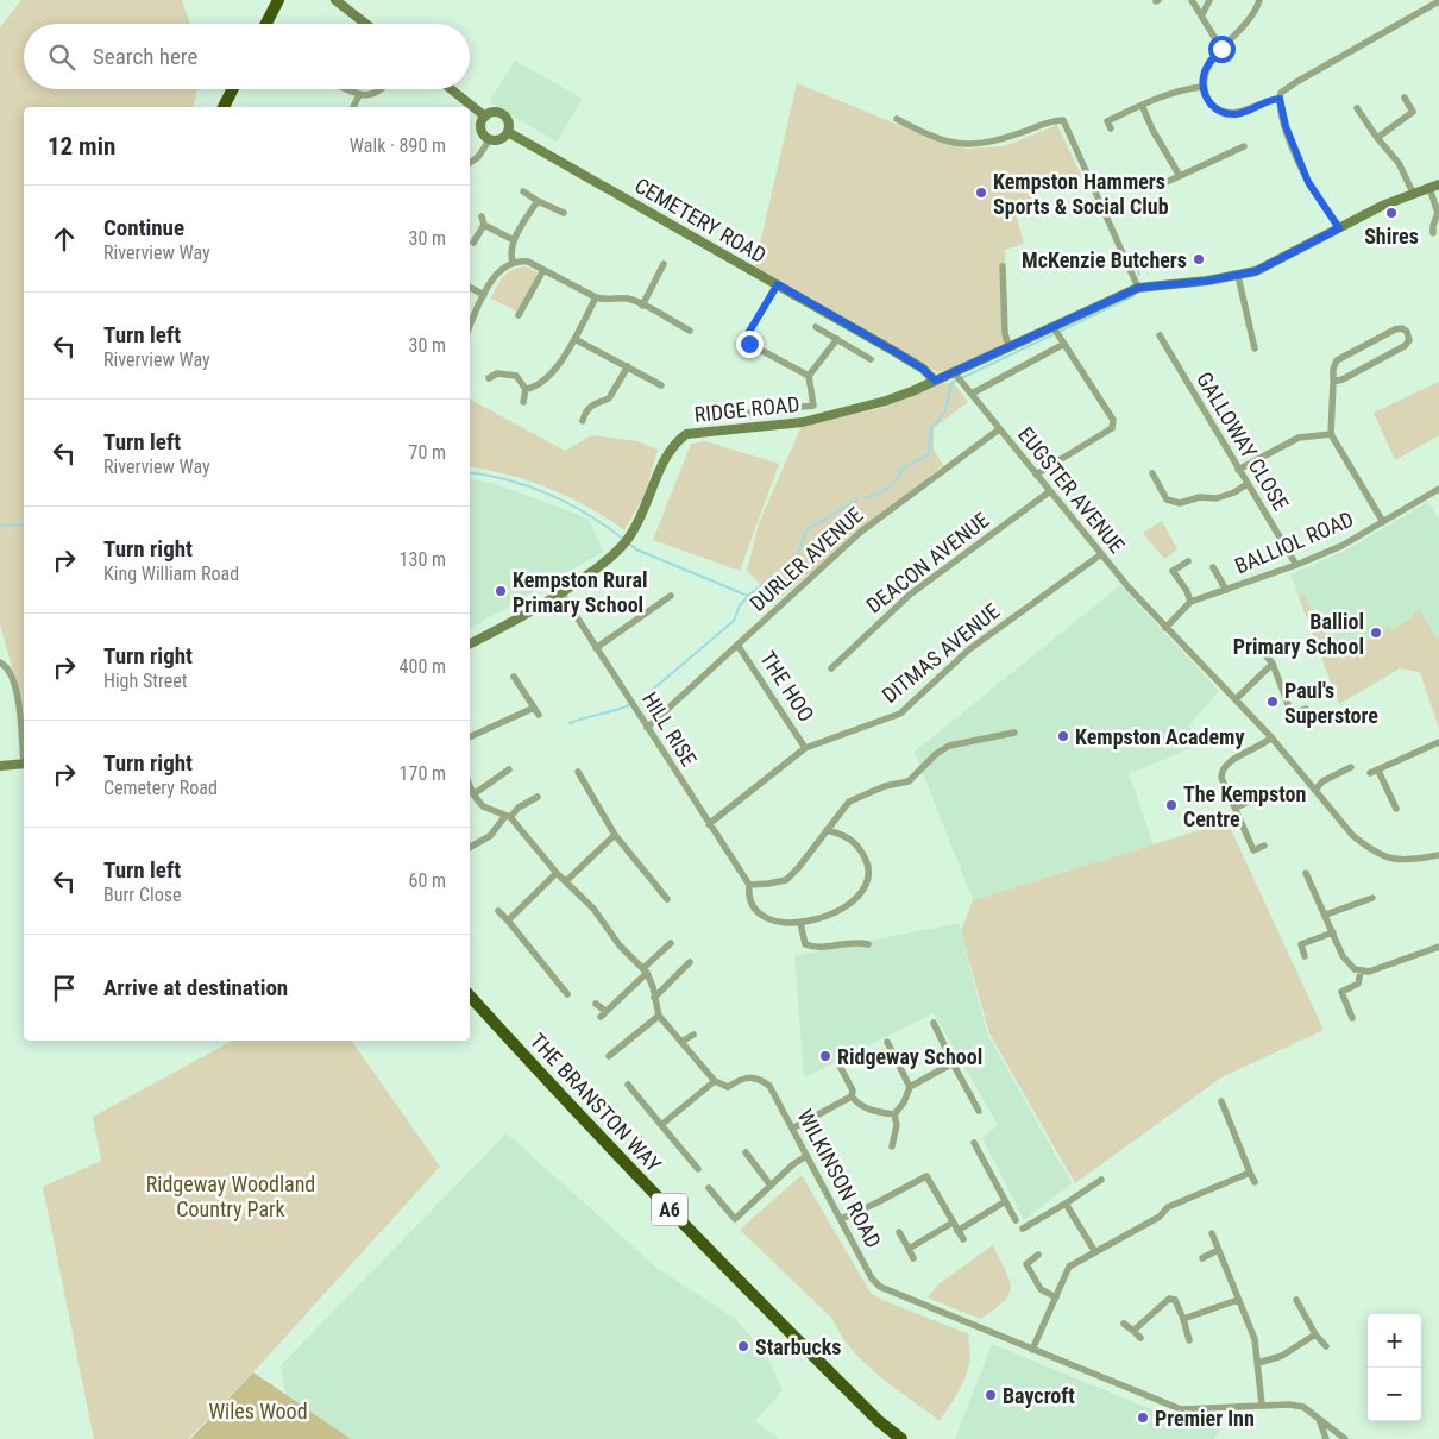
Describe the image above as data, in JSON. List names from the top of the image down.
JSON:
{
  "streets": {
    "highway": ["THE BRANSTON WAY", "A6"],
    "main road": ["CEMETERY ROAD", "RIDGE ROAD"],
    "street": [
      "GALLOWAY CLOSE",
      "EUGSTER AVENUE",
      "BALLIOL ROAD",
      "DURLER AVENUE",
      "DEACON AVENUE",
      "DITMAS AVENUE",
      "THE HOO",
      "HILL RISE",
      "WILKINSON ROAD"
    ]
  },
  "crossings": [
    ["CEMETERY ROAD", "RIDGE ROAD"],
    ["RIDGE ROAD", "EUGSTER AVENUE"],
    ["RIDGE ROAD", "HILL RISE"],
    ["GALLOWAY CLOSE", "BALLIOL ROAD"],
    ["EUGSTER AVENUE", "BALLIOL ROAD"],
    ["EUGSTER AVENUE", "DURLER AVENUE"],
    ["EUGSTER AVENUE", "DEACON AVENUE"],
    ["EUGSTER AVENUE", "DITMAS AVENUE"],
    ["DURLER AVENUE", "THE HOO"],
    ["DURLER AVENUE", "HILL RISE"],
    ["DITMAS AVENUE", "THE HOO"],
    ["DITMAS AVENUE", "HILL RISE"]
  ],
  "parks": ["Ridgeway Woodland Country Park", "Wiles Wood"],
  "places": [
    "Kempston Hammers Sports & Social Club",
    "Shires",
    "McKenzie Butchers",
    "Kempston Rural Primary School",
    "Balliol Primary School",
    "Paul's Superstore",
    "Kempston Academy",
    "The Kempston Centre",
    "Ridgeway School",
    "Starbucks",
    "Baycroft",
    "Premier Inn"
  ],
  "page": {
    "search": "Search here",
    "heading": ["12 min", "Walk · 890 m"],
    "list": [
      ["Continue", "Riverview Way", "30 m"],
      ["Turn left", "Riverview Way", "30 m"],
      ["Turn left", "Riverview Way", "70 m"],
      ["Turn right", "King William Road", "130 m"],
      ["Turn right", "High Street", "400 m"],
      ["Turn right", "Cemetery Road", "170 m"],
      ["Turn left", "Burr Close", "60 m"],
      "Arrive at destination"
    ],
    "map_buttons": ["+", "−"]
  }
}
